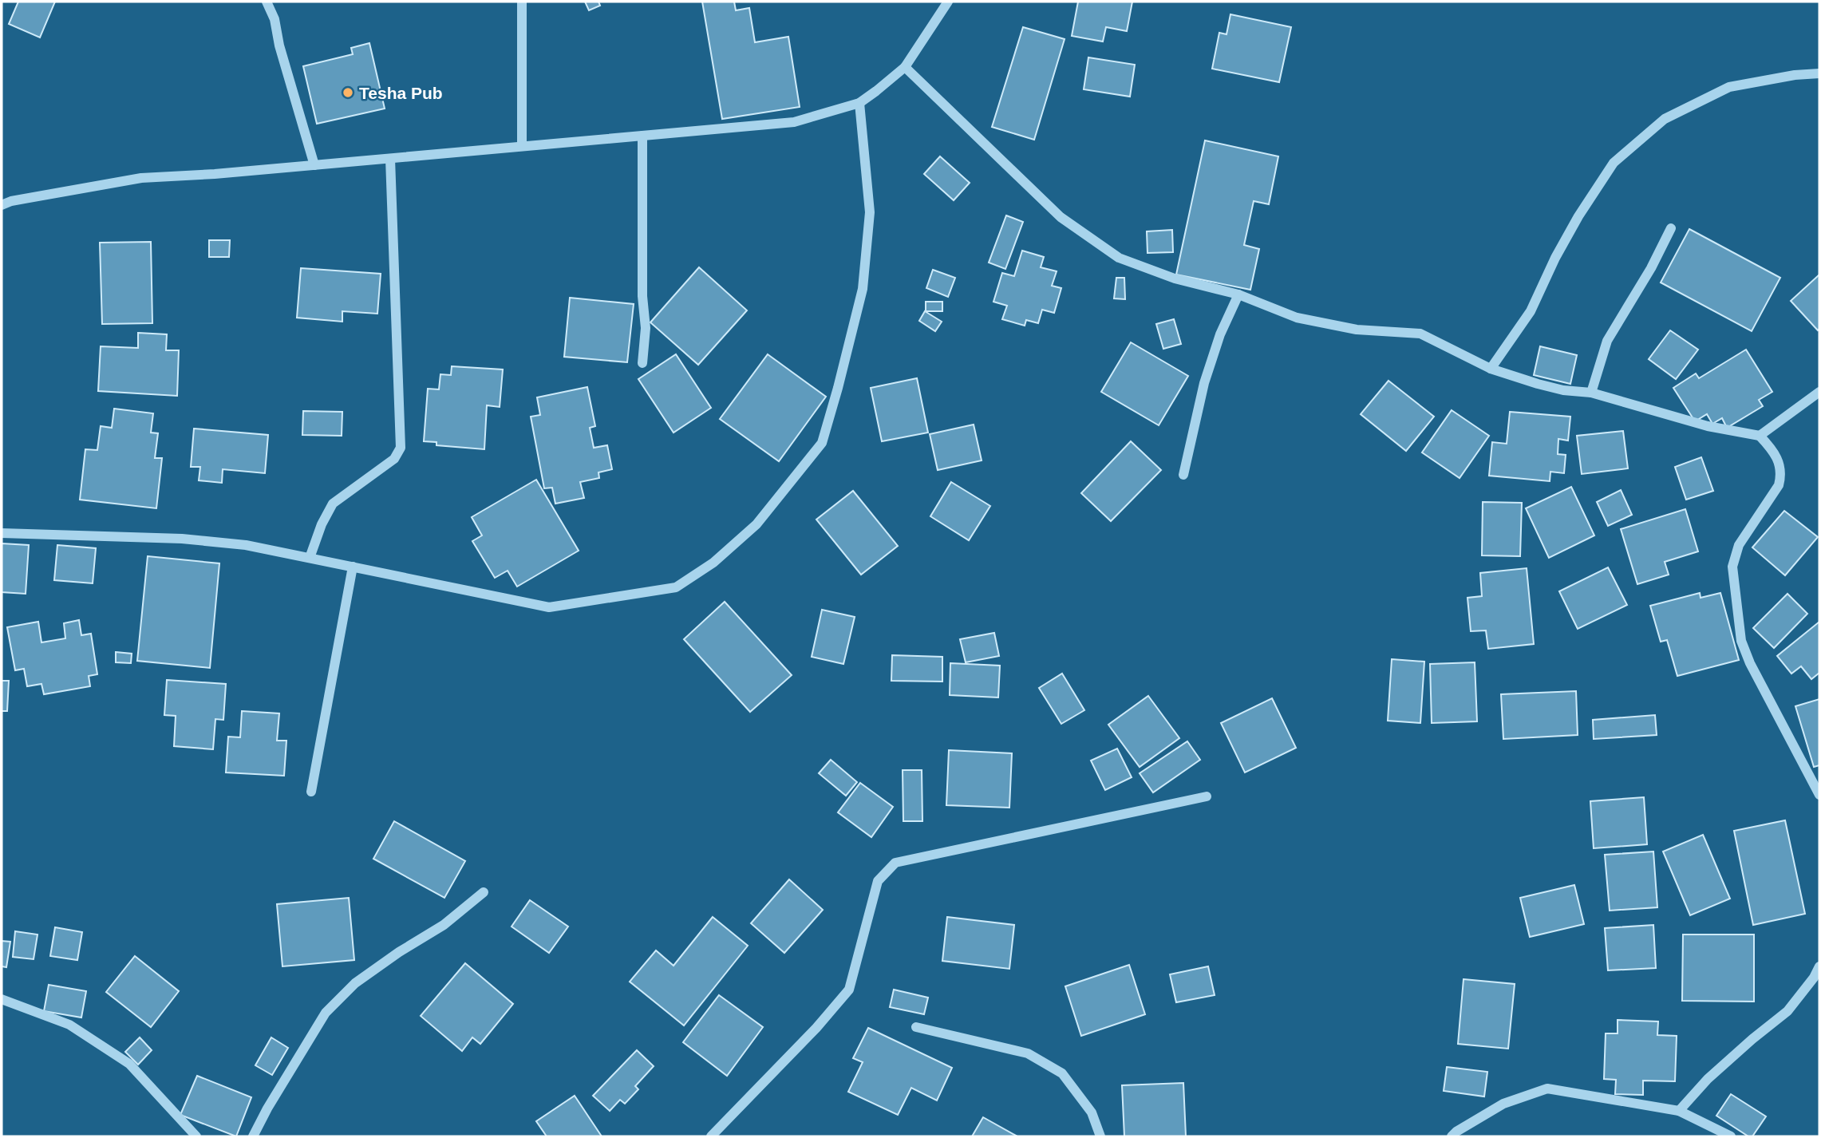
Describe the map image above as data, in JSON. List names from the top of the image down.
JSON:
{
  "places": ["Tesha Pub"]
}
